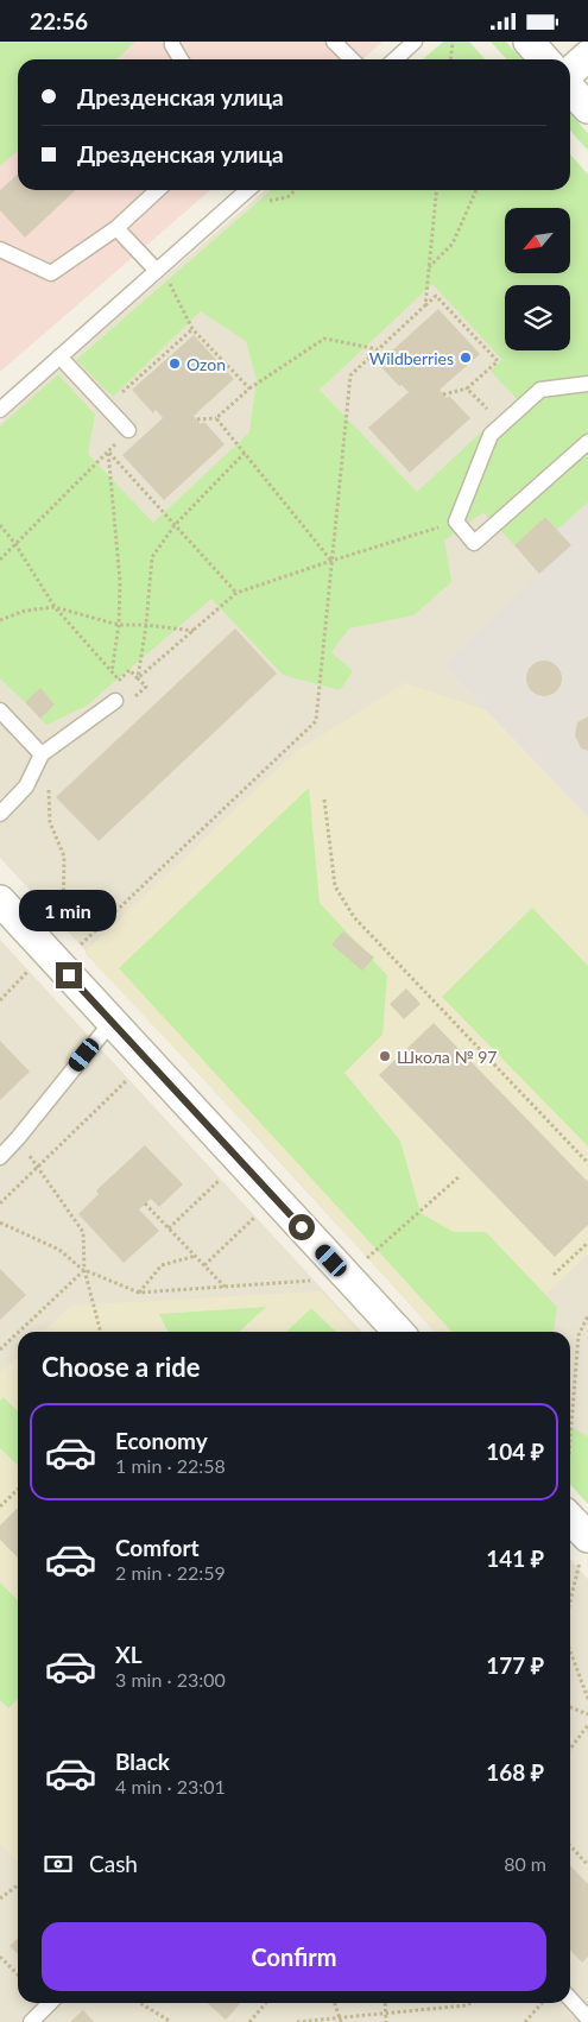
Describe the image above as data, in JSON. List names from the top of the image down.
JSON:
{
  "places": ["Wildberries", "Ozon", "Школа № 97"],
  "north": "bottom left",
  "page": {
    "status": "22:56",
    "banner": ["Дрезденская улица", "Дрезденская улица"],
    "bubble": "1 min",
    "heading": "Choose a ride",
    "list": [
      {
        "name": "Economy",
        "note": "1 min · 22:58",
        "value": "104 ₽"
      },
      {
        "name": "Comfort",
        "note": "2 min · 22:59",
        "value": "141 ₽"
      },
      {
        "name": "XL",
        "note": "3 min · 23:00",
        "value": "177 ₽"
      },
      {
        "name": "Black",
        "note": "4 min · 23:01",
        "value": "168 ₽"
      }
    ],
    "pay": ["Cash", "80 m"],
    "buttons": "Confirm"
  }
}
